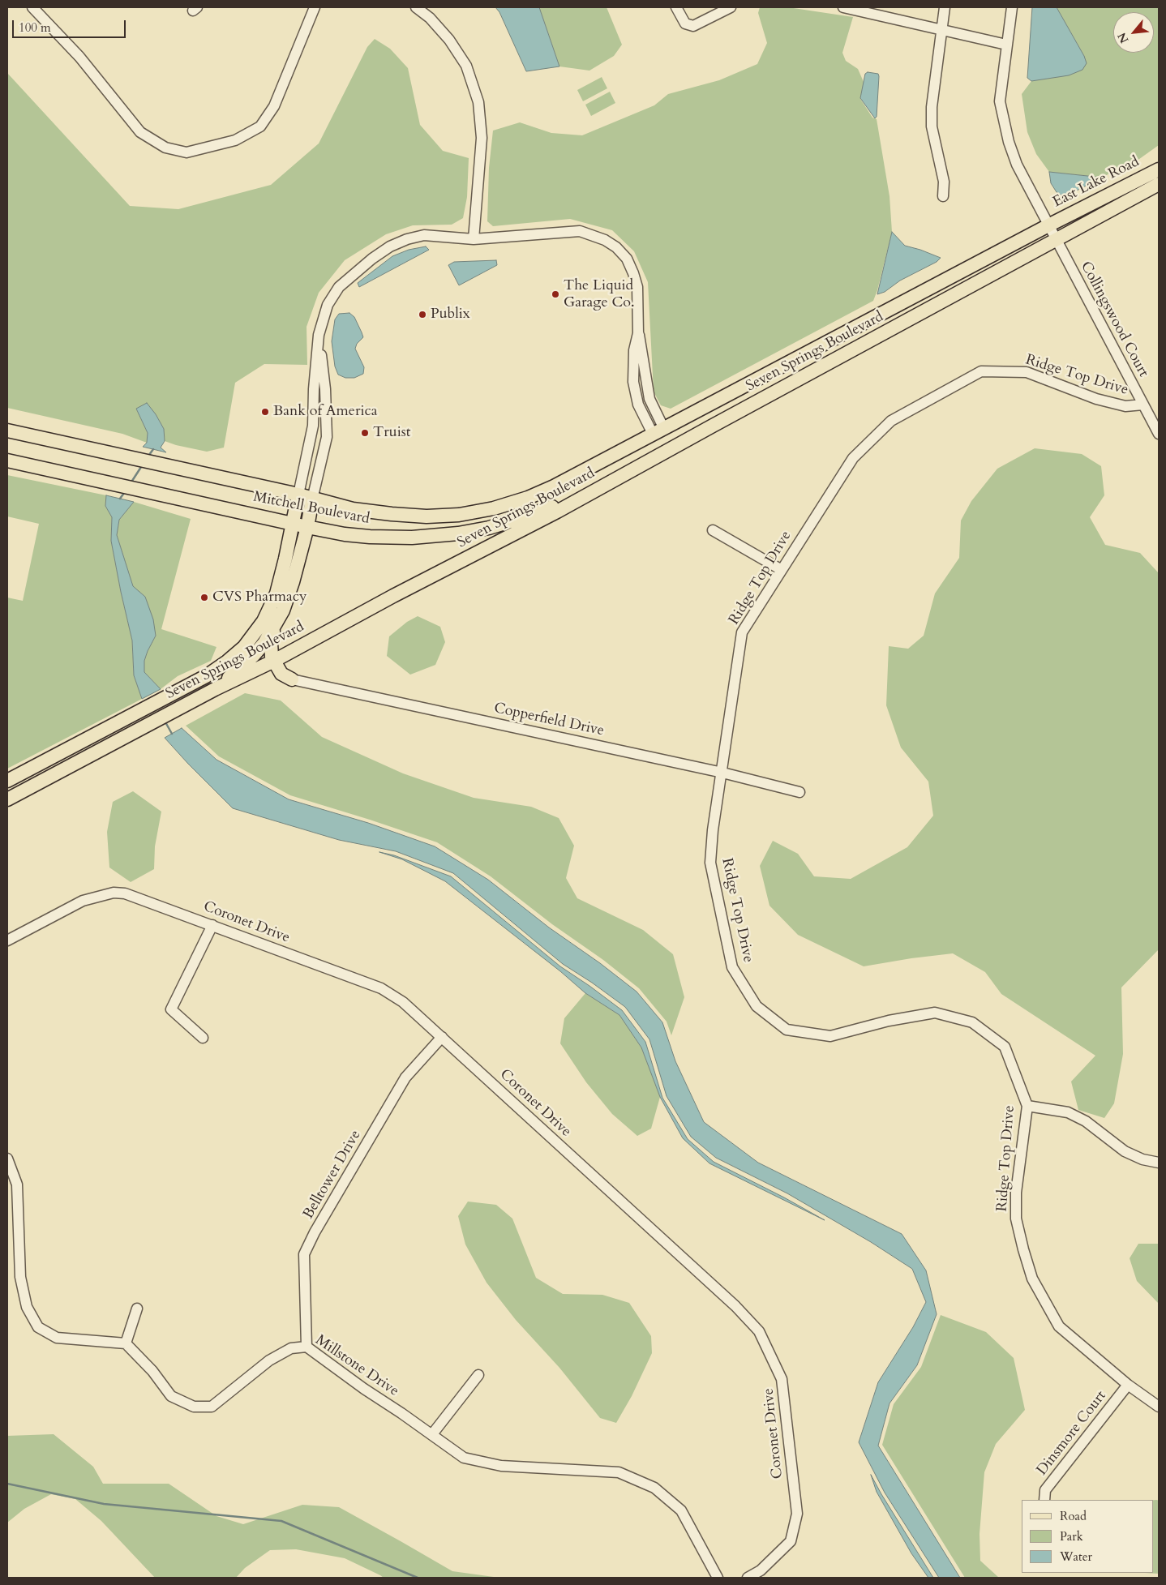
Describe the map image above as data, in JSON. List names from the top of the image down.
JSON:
{
  "streets": {
    "main road": ["East Lake Road", "Seven Springs Boulevard", "Mitchell Boulevard"],
    "street": [
      "Collingswood Court",
      "Ridge Top Drive",
      "Copperfield Drive",
      "Coronet Drive",
      "Belltower Drive",
      "Millstone Drive",
      "Dinsmore Court"
    ]
  },
  "crossings": [
    ["East Lake Road", "Collingswood Court"],
    ["East Lake Road", "Seven Springs Boulevard"],
    ["Collingswood Court", "Seven Springs Boulevard"],
    ["Collingswood Court", "Ridge Top Drive"],
    ["Seven Springs Boulevard", "Mitchell Boulevard"],
    ["Ridge Top Drive", "Copperfield Drive"],
    ["Ridge Top Drive", "Dinsmore Court"],
    ["Coronet Drive", "Belltower Drive"],
    ["Belltower Drive", "Millstone Drive"]
  ],
  "places": [
    "The Liquid Garage Co.",
    "Publix",
    "Bank of America",
    "Truist",
    "CVS Pharmacy"
  ],
  "legend": ["Road", "Park", "Water"],
  "scale_bar": "100 m",
  "north": "bottom left"
}
